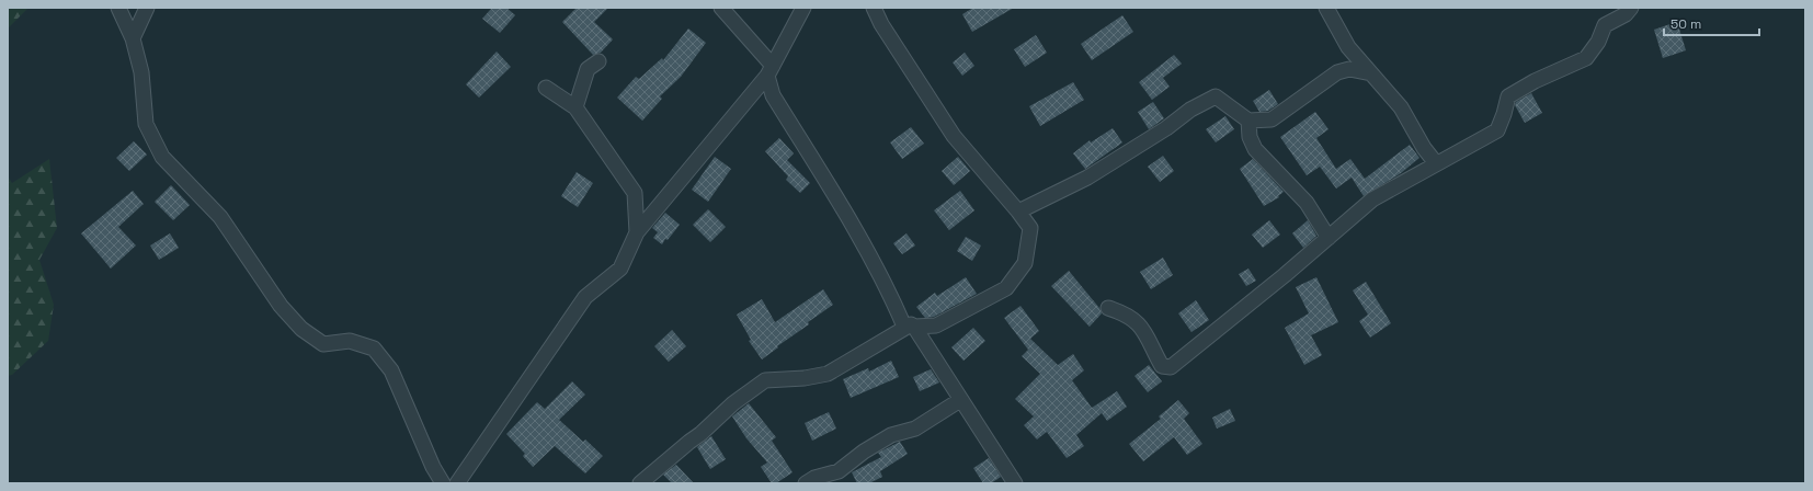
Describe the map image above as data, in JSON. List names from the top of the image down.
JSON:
{
  "scale_bar": "50 m"
}
